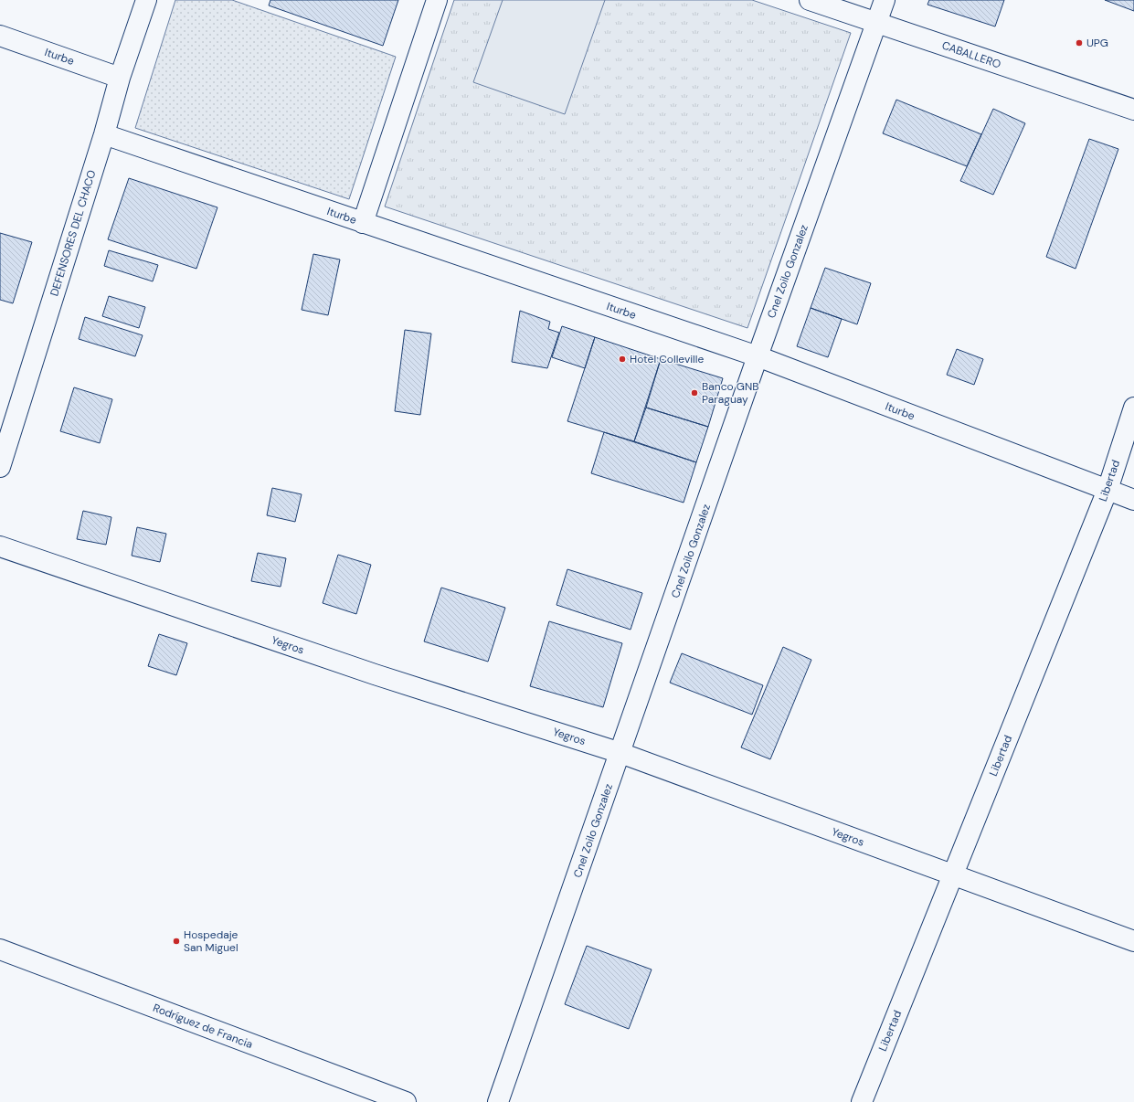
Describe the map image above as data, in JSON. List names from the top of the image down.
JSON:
{
  "streets": {
    "street": [
      "CABALLERO",
      "Iturbe",
      "DEFENSORES DEL CHACO",
      "Cnel Zoilo Gonzalez",
      "Libertad",
      "Yegros",
      "Rodríguez de Francia"
    ]
  },
  "crossings": [
    ["CABALLERO", "Cnel Zoilo Gonzalez"],
    ["Iturbe", "DEFENSORES DEL CHACO"],
    ["Iturbe", "Cnel Zoilo Gonzalez"],
    ["Iturbe", "Libertad"],
    ["Cnel Zoilo Gonzalez", "Yegros"],
    ["Libertad", "Yegros"]
  ],
  "places": [
    "UPG",
    "Hotel Colleville",
    "Banco GNB Paraguay",
    "Hospedaje San Miguel"
  ]
}
